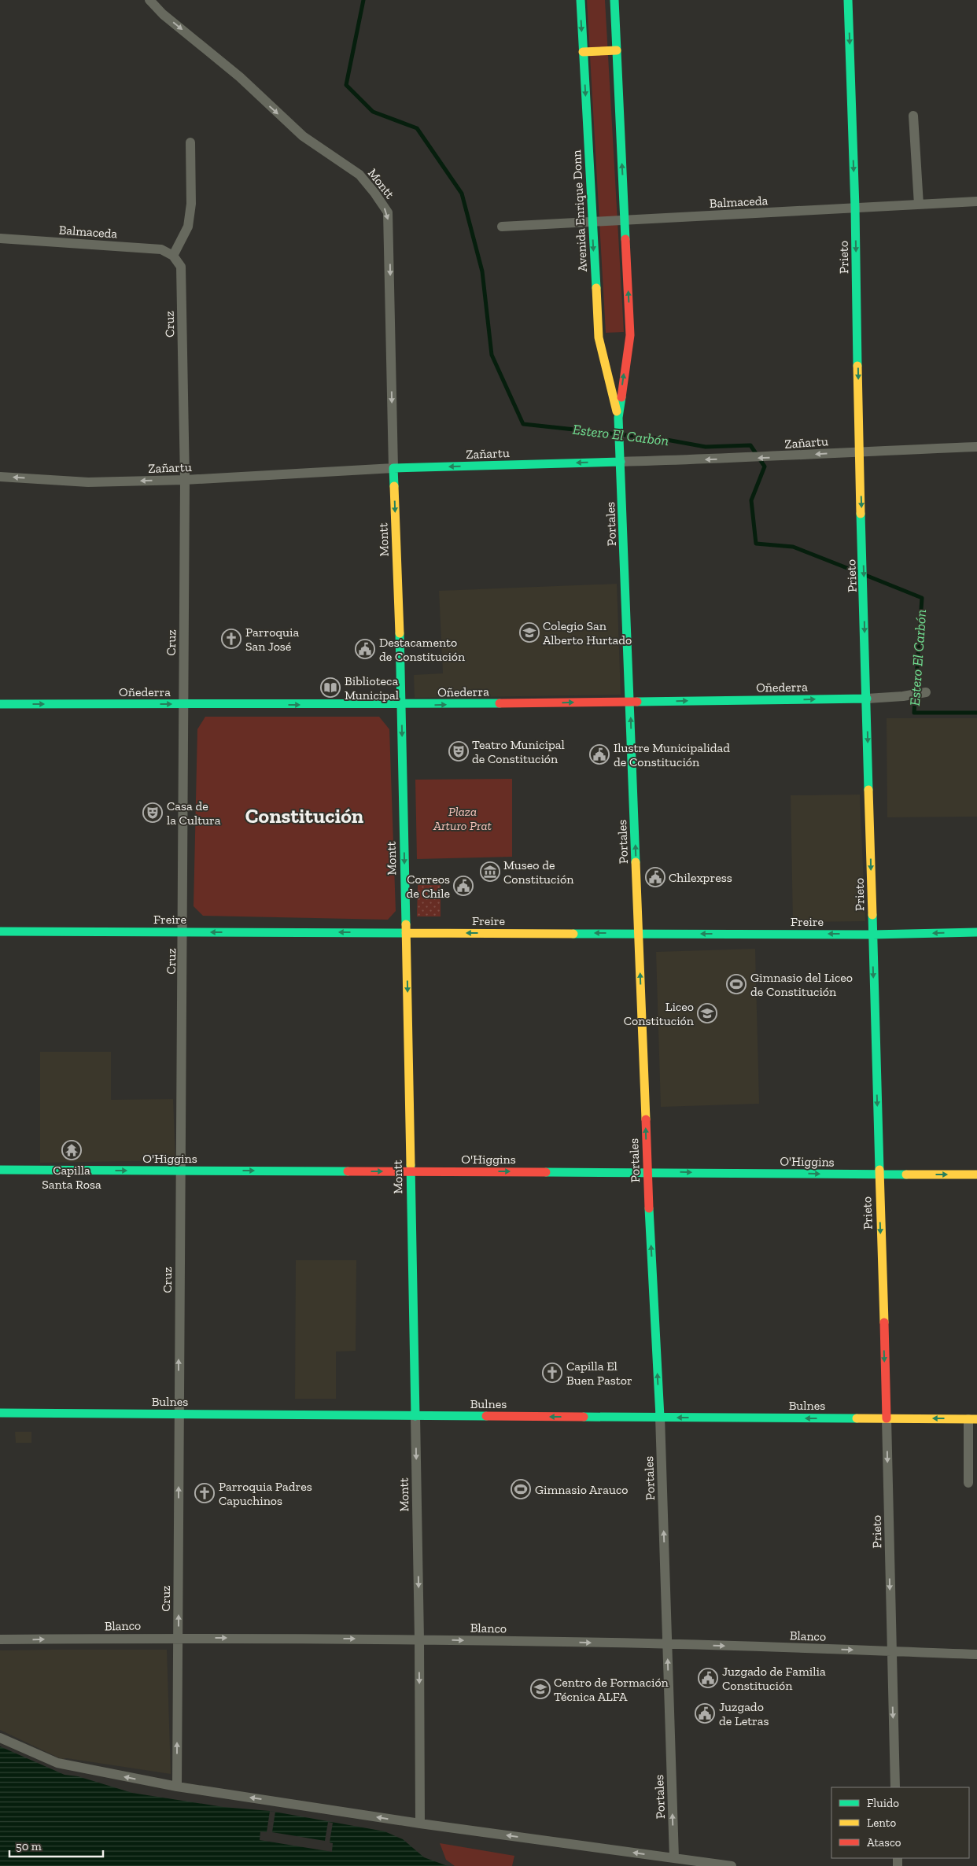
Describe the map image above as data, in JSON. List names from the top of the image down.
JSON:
{
  "streets": {
    "street": [
      "Montt",
      "Balmaceda",
      "Avenida Enrique Donn",
      "Prieto",
      "Cruz",
      "Zañartu",
      "Portales",
      "Oñederra",
      "Freire",
      "O'Higgins",
      "Bulnes",
      "Blanco"
    ]
  },
  "crossings": [
    ["Montt", "Zañartu"],
    ["Montt", "Oñederra"],
    ["Montt", "Freire"],
    ["Montt", "O'Higgins"],
    ["Montt", "Bulnes"],
    ["Montt", "Blanco"],
    ["Balmaceda", "Avenida Enrique Donn"],
    ["Balmaceda", "Prieto"],
    ["Balmaceda", "Cruz"],
    ["Avenida Enrique Donn", "Zañartu"],
    ["Avenida Enrique Donn", "Portales"],
    ["Prieto", "Zañartu"],
    ["Prieto", "Oñederra"],
    ["Prieto", "Freire"],
    ["Prieto", "O'Higgins"],
    ["Prieto", "Bulnes"],
    ["Prieto", "Blanco"],
    ["Cruz", "Zañartu"],
    ["Cruz", "Oñederra"],
    ["Cruz", "Freire"],
    ["Cruz", "O'Higgins"],
    ["Cruz", "Bulnes"],
    ["Cruz", "Blanco"],
    ["Zañartu", "Portales"],
    ["Portales", "Oñederra"],
    ["Portales", "Freire"],
    ["Portales", "O'Higgins"],
    ["Portales", "Bulnes"],
    ["Portales", "Blanco"]
  ],
  "one_way": [
    "Montt",
    "Prieto",
    "Cruz",
    "Zañartu",
    "Portales",
    "Oñederra",
    "Freire",
    "O'Higgins",
    "Bulnes",
    "Blanco"
  ],
  "districts": ["Constitución"],
  "water": ["Estero El Carbón"],
  "parks": ["Plaza Arturo Prat"],
  "places": {
    "school or university": ["Colegio San Alberto Hurtado", "Liceo Constitución", "Centro de Formación Técnica ALFA"],
    "church": ["Parroquia San José", "Capilla El Buen Pastor", "Parroquia Padres Capuchinos"],
    "public building": [
      "Destacamento de Constitución",
      "Ilustre Municipalidad de Constitución",
      "Chilexpress",
      "Correos de Chile",
      "Juzgado de Familia Constitución",
      "Juzgado de Letras"
    ],
    "library": ["Biblioteca Municipal"],
    "theatre": ["Teatro Municipal de Constitución", "Casa de la Cultura"],
    "museum": ["Museo de Constitución"],
    "sports": ["Gimnasio del Liceo de Constitución", "Gimnasio Arauco"],
    "temple": ["Capilla Santa Rosa"]
  },
  "legend": ["Fluido", "Lento", "Atasco"],
  "scale_bar": "50 m"
}
